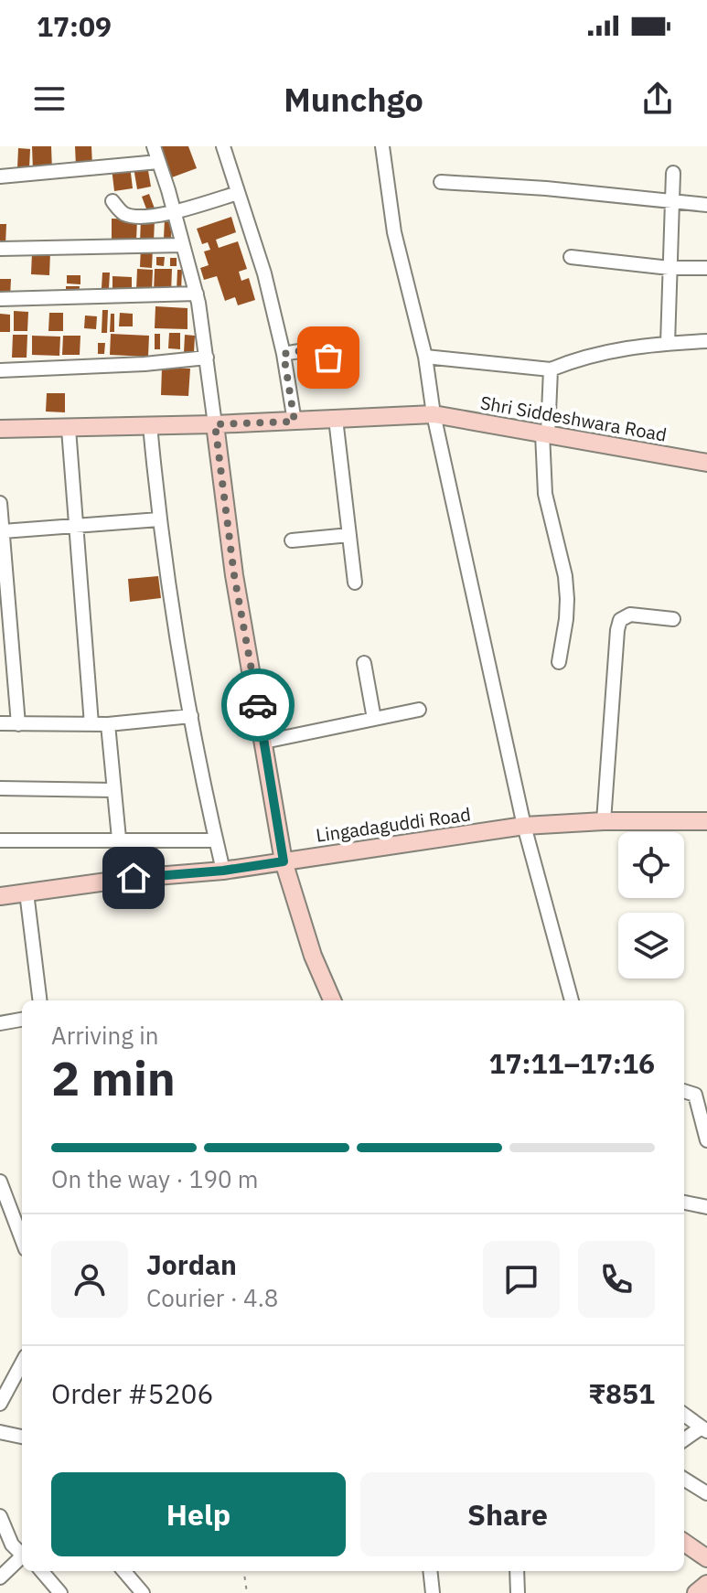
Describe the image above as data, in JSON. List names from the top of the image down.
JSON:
{
  "streets": {
    "street": ["Shri Siddeshwara Road", "Lingadaguddi Road"]
  },
  "page": {
    "status": "17:09",
    "header": "Munchgo",
    "heading": ["2 min", "Arriving in", "17:11–17:16"],
    "panel": [
      "Jordan",
      "Courier · 4.8",
      "Order #5206",
      "₹851"
    ],
    "bar": "On the way · 190 m",
    "buttons": ["Help", "Share"]
  }
}
